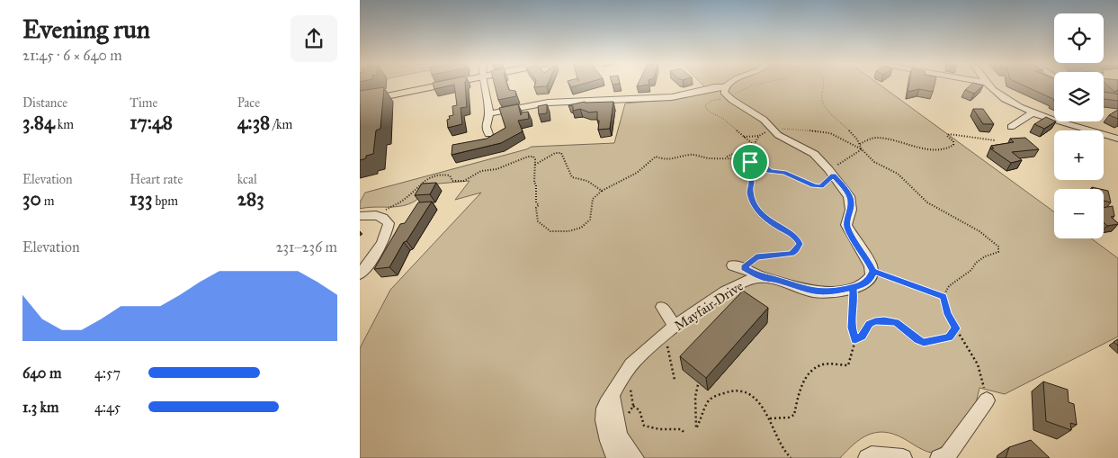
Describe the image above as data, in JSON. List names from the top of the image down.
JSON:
{
  "streets": {
    "street": ["Mayfair Drive"]
  },
  "page": {
    "heading": ["Evening run", "21:45 · 6 × 640 m"],
    "map_buttons": ["+", "−"],
    "stats": [
      ["Distance", "3.84 km"],
      ["Time", "17:48"],
      ["Pace", "4:38 /km"],
      ["Elevation", "30 m"],
      ["Heart rate", "133 bpm"],
      ["kcal", "283"]
    ],
    "chart": ["Elevation", "231–236 m"],
    "list": [
      {
        "name": "640 m",
        "note": "4:57"
      },
      {
        "name": "1.3 km",
        "note": "4:45"
      }
    ]
  }
}
